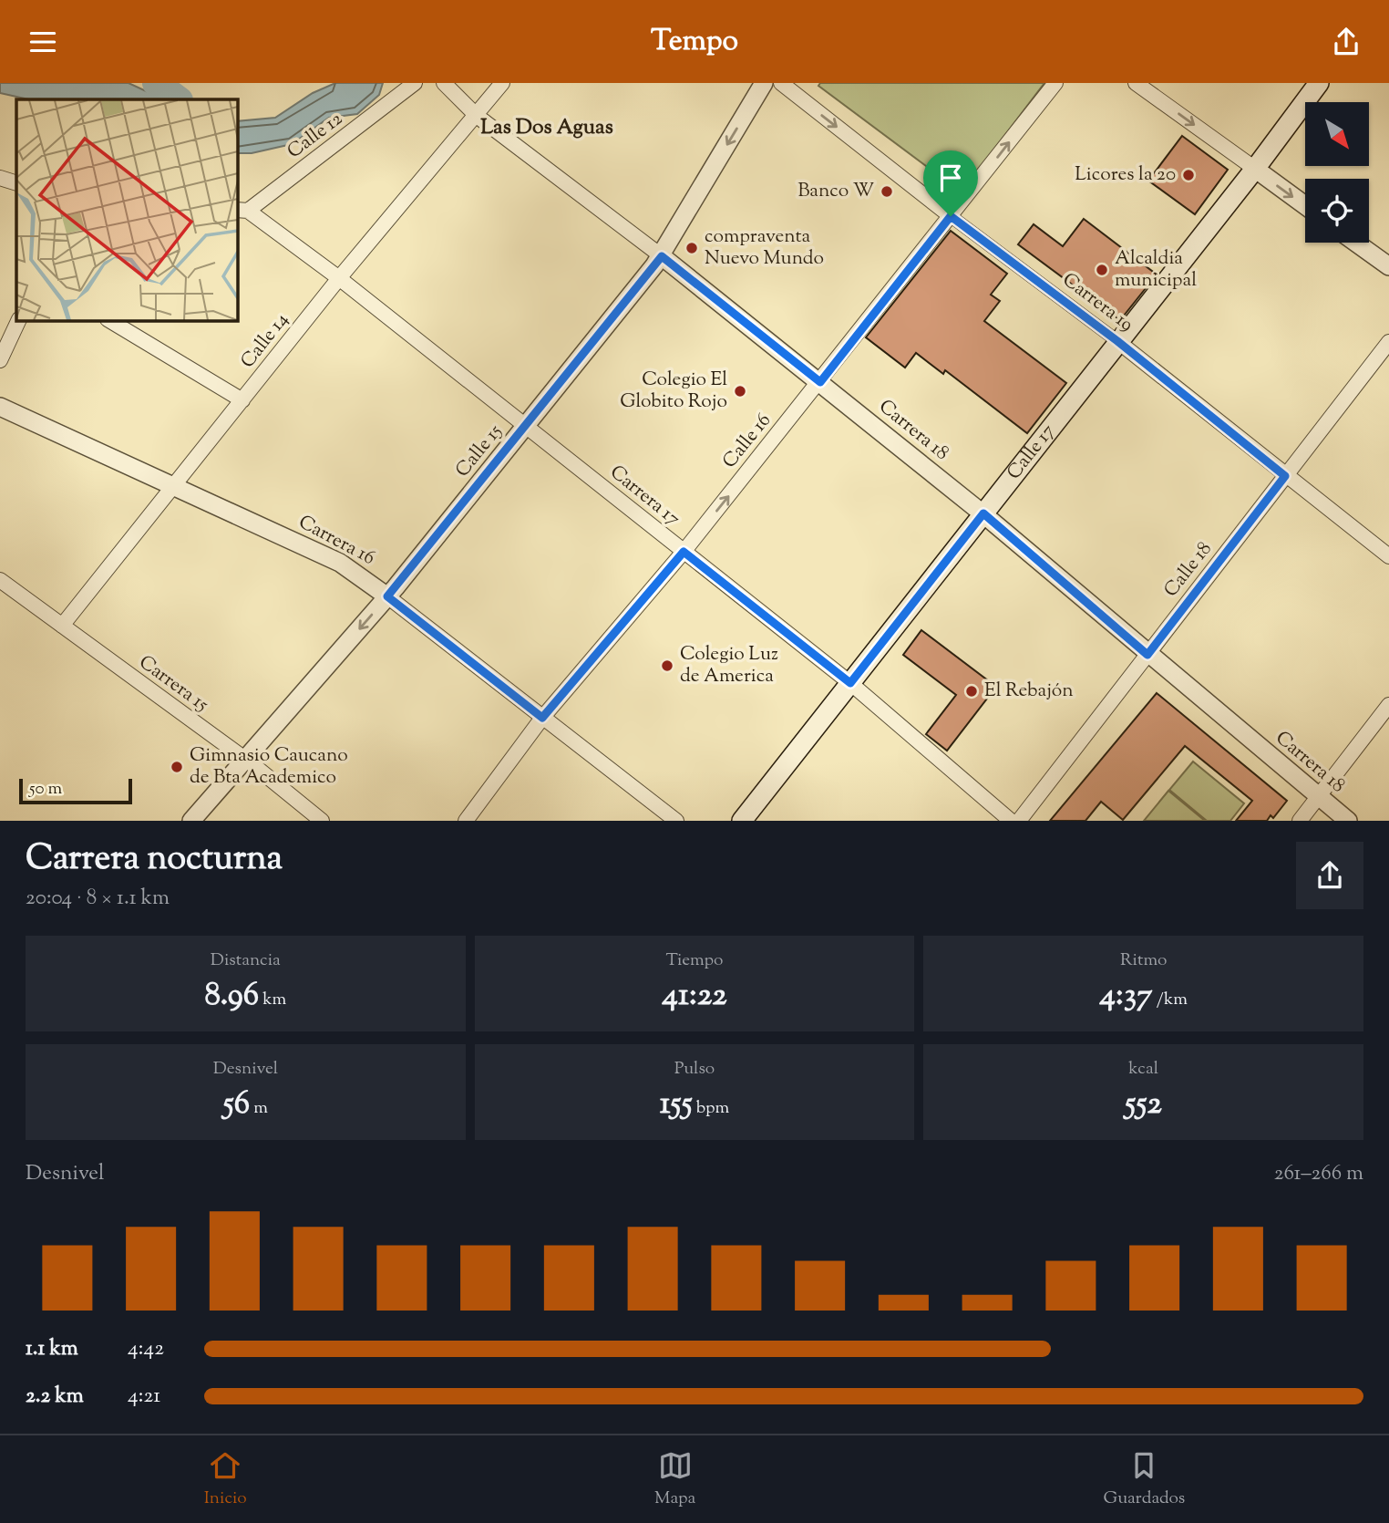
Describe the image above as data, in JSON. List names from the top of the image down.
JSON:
{
  "streets": {
    "main road": ["Calle 17"],
    "street": [
      "Calle 12",
      "Carrera 19",
      "Calle 14",
      "Carrera 18",
      "Calle 16",
      "Calle 15",
      "Carrera 17",
      "Carrera 16",
      "Calle 18",
      "Carrera 15"
    ]
  },
  "crossings": [
    ["Calle 12", "Carrera 17"],
    ["Carrera 19", "Calle 16"],
    ["Carrera 19", "Calle 17"],
    ["Carrera 19", "Calle 18"],
    ["Calle 14", "Carrera 18"],
    ["Calle 14", "Carrera 17"],
    ["Calle 14", "Carrera 16"],
    ["Calle 14", "Carrera 15"],
    ["Carrera 18", "Calle 16"],
    ["Carrera 18", "Calle 15"],
    ["Carrera 18", "Calle 17"],
    ["Carrera 18", "Calle 18"],
    ["Calle 16", "Carrera 17"],
    ["Calle 16", "Carrera 16"],
    ["Calle 15", "Carrera 17"],
    ["Calle 15", "Carrera 16"],
    ["Calle 15", "Carrera 15"],
    ["Calle 17", "Carrera 17"]
  ],
  "one_way": ["Calle 16", "Calle 15"],
  "districts": ["Las Dos Aguas"],
  "places": [
    "Licores la 20",
    "Banco W",
    "compraventa Nuevo Mundo",
    "Alcaldia municipal",
    "Colegio El Globito Rojo",
    "Colegio Luz de America",
    "El Rebajón",
    "Gimnasio Caucano de Bta Academico"
  ],
  "scale_bar": "50 m",
  "north": "bottom right",
  "page": {
    "header": "Tempo",
    "scale": "50 m",
    "heading": ["Carrera nocturna", "20:04 · 8 × 1.1 km"],
    "stats": [
      ["Distancia", "8.96 km"],
      ["Tiempo", "41:22"],
      ["Ritmo", "4:37 /km"],
      ["Desnivel", "56 m"],
      ["Pulso", "155 bpm"],
      ["kcal", "552"]
    ],
    "chart": ["Desnivel", "261–266 m"],
    "list": [
      {
        "name": "1.1 km",
        "note": "4:42"
      },
      {
        "name": "2.2 km",
        "note": "4:21"
      }
    ],
    "tabs": ["Inicio", "Mapa", "Guardados"]
  }
}
